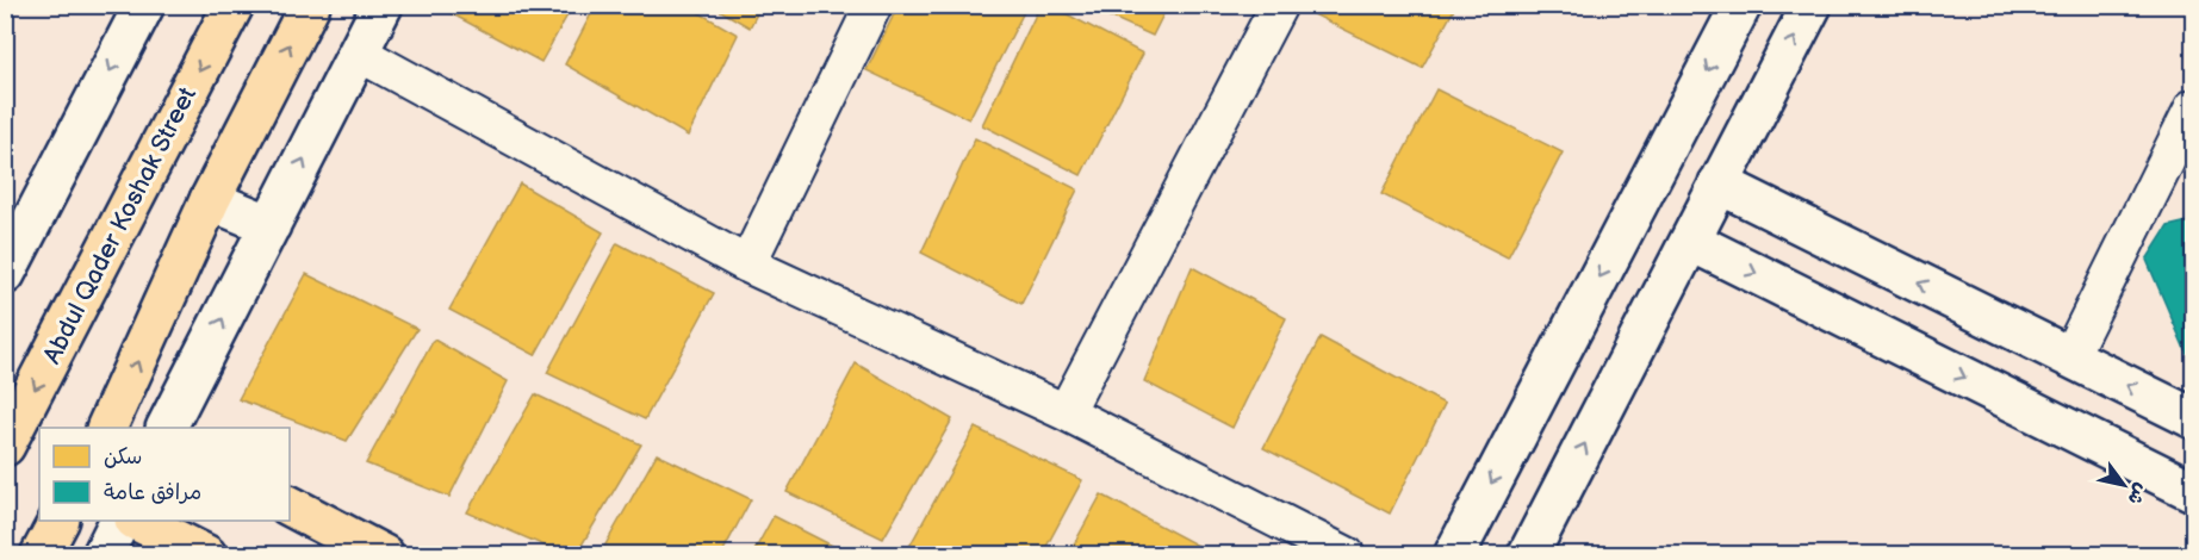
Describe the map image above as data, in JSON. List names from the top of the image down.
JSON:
{
  "streets": {
    "main road": ["Abdul Qader Koshak Street"]
  },
  "legend": ["سكن", "مرافق عامة"],
  "north": "bottom right"
}
